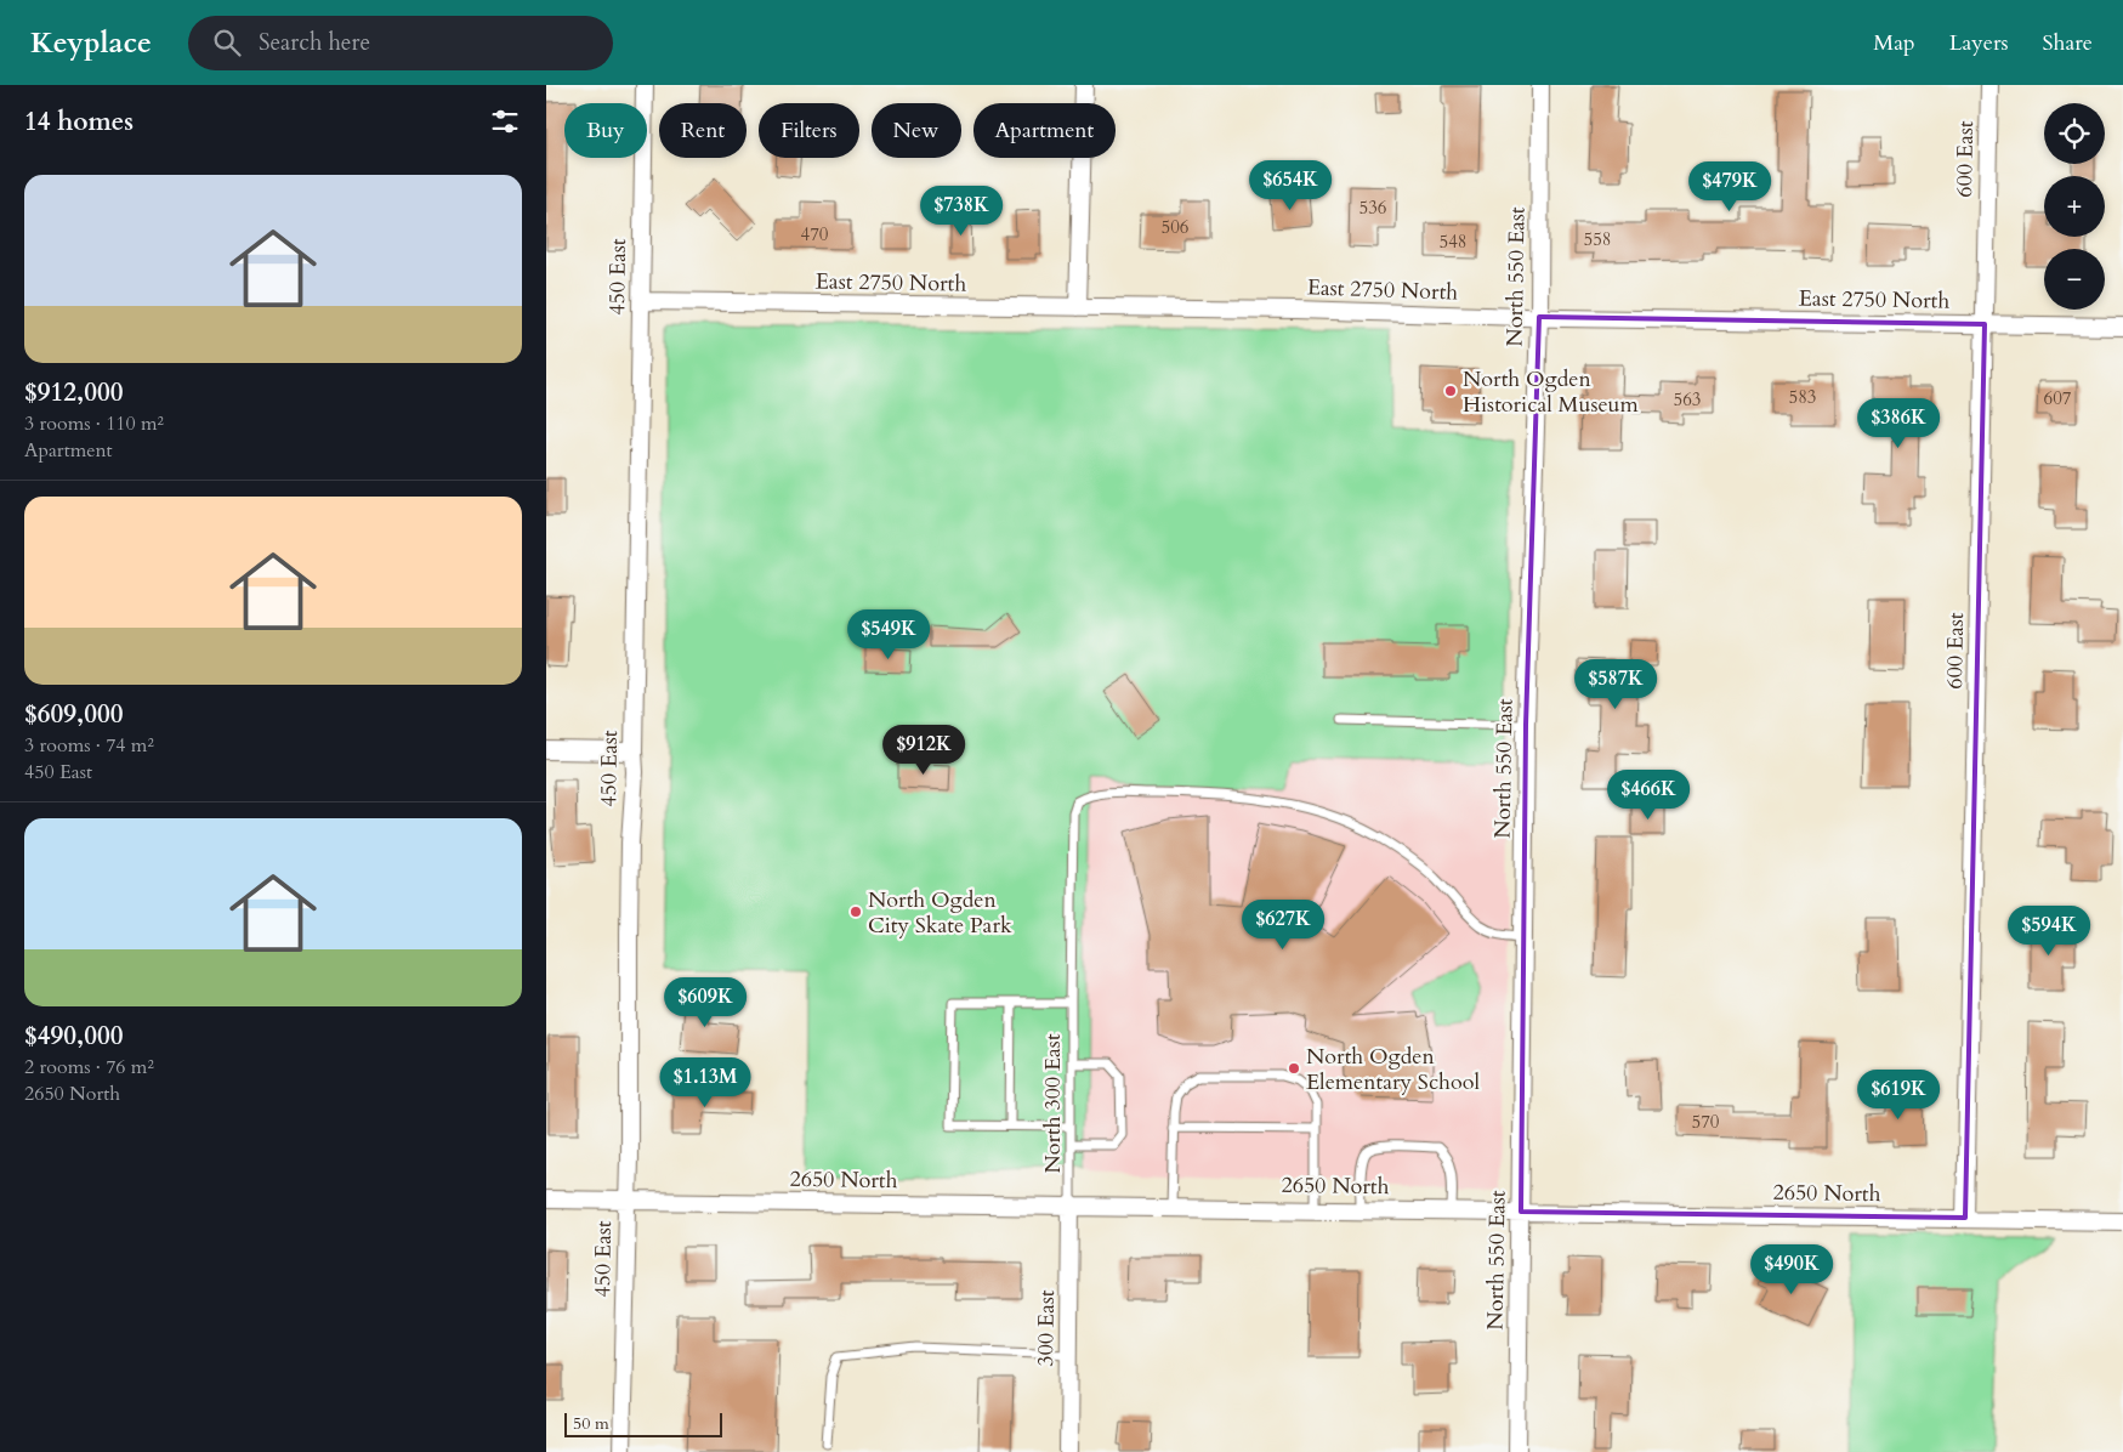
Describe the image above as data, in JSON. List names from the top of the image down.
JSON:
{
  "streets": {
    "street": [
      "600 East",
      "450 East",
      "North 550 East",
      "East 2750 North",
      "2650 North",
      "300 East"
    ],
    "lane": ["North 300 East"]
  },
  "crossings": [
    ["600 East", "East 2750 North"],
    ["600 East", "2650 North"],
    ["450 East", "East 2750 North"],
    ["450 East", "2650 North"],
    ["North 550 East", "East 2750 North"],
    ["North 550 East", "North 300 East"],
    ["North 550 East", "2650 North"],
    ["North 300 East", "2650 North"],
    ["North 300 East", "300 East"],
    ["2650 North", "300 East"]
  ],
  "places": ["North Ogden Historical Museum", "North Ogden City Skate Park", "North Ogden Elementary School"],
  "house_numbers": [
    "536",
    "506",
    "470",
    "558",
    "548",
    "583",
    "607",
    "563",
    "570"
  ],
  "scale_bar": "50 m",
  "page": {
    "header": "Keyplace",
    "search": "Search here",
    "nav": ["Map", "Layers", "Share"],
    "heading": "14 homes",
    "map_buttons": ["+", "−"],
    "chip": [
      "Buy",
      "Rent",
      "Filters",
      "New",
      "Apartment"
    ],
    "list": [
      {
        "name": "$912,000",
        "note": "3 rooms · 110 m² · Apartment"
      },
      {
        "name": "$609,000",
        "note": "3 rooms · 74 m² · 450 East"
      },
      {
        "name": "$490,000",
        "note": "2 rooms · 76 m² · 2650 North"
      }
    ],
    "price": [
      "$654K",
      "$479K",
      "$738K",
      "$386K",
      "$549K",
      "$587K",
      "$912K",
      "$466K",
      "$627K",
      "$594K",
      "$609K",
      "$1.13M",
      "$619K",
      "$490K"
    ],
    "scale": "50 m"
  }
}
